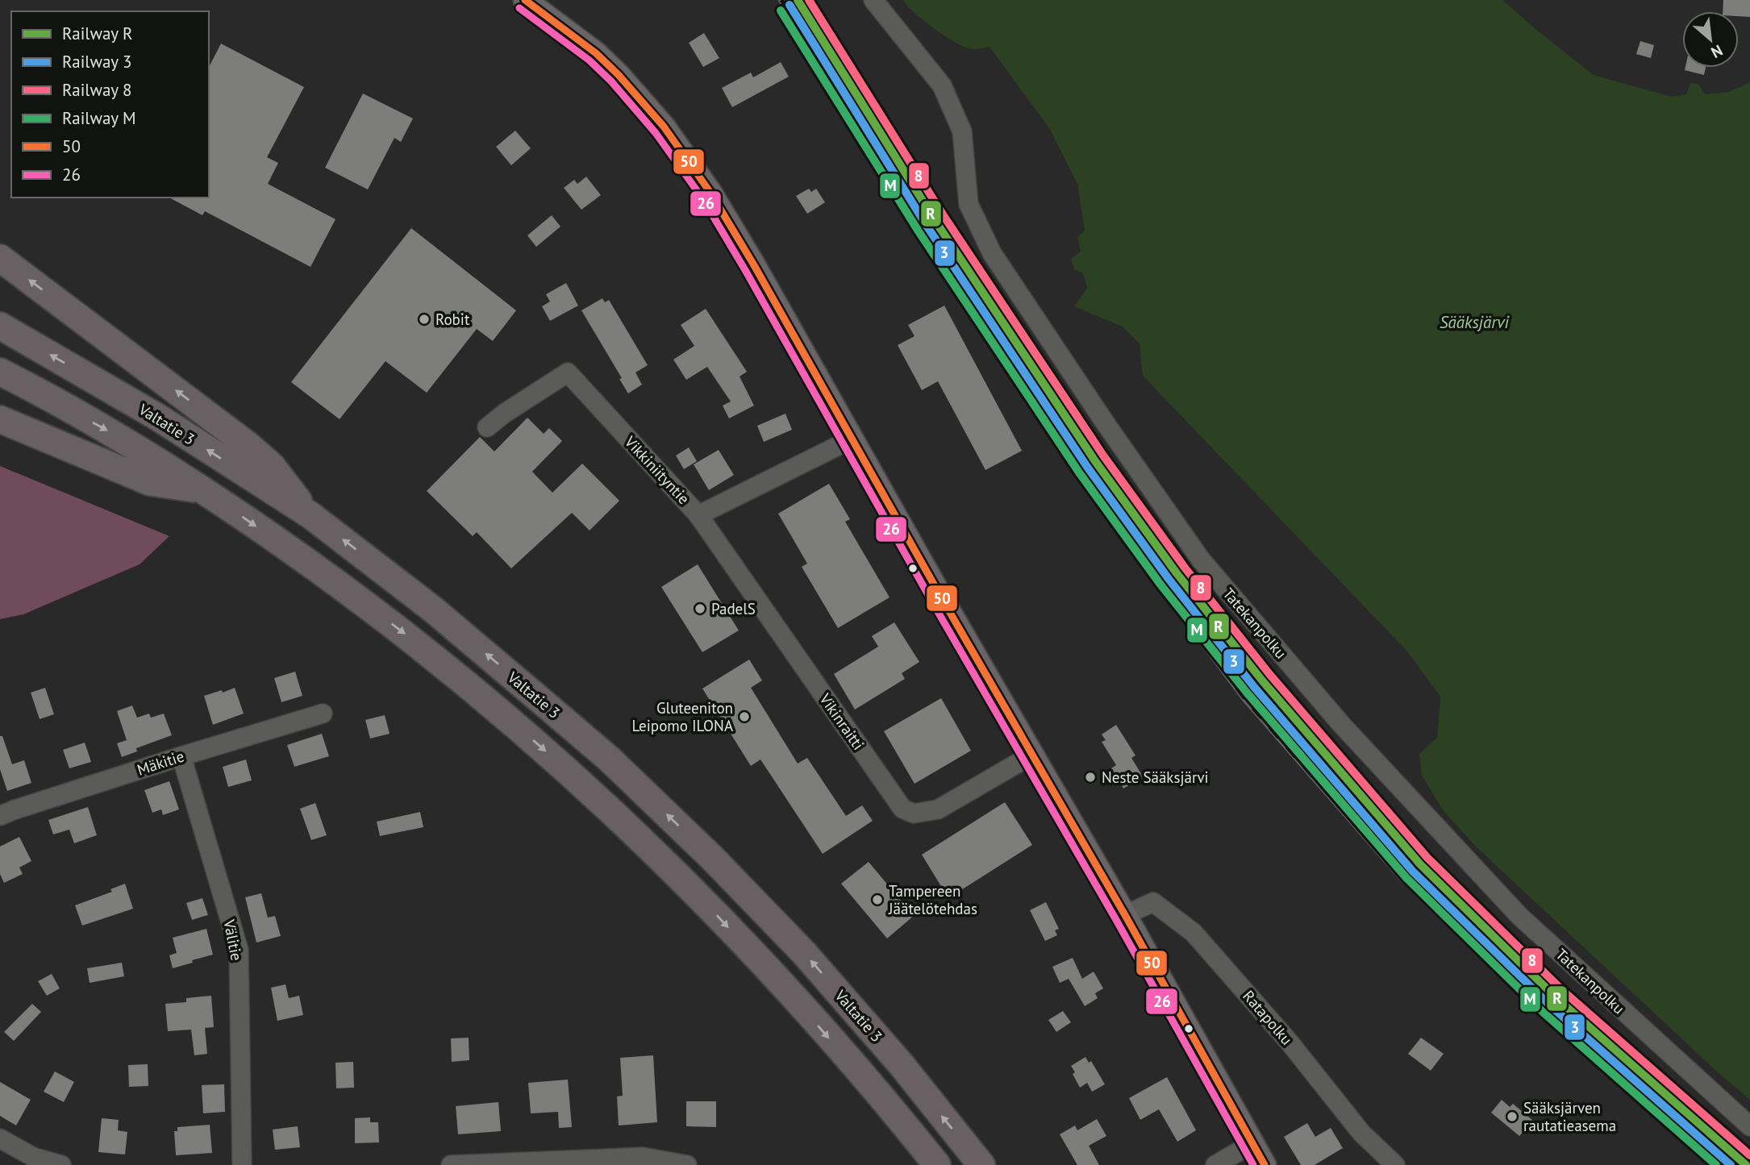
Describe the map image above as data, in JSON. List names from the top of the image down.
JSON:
{
  "streets": {
    "highway": ["Valtatie 3"],
    "street": [
      "Vikkiniityntie",
      "Tatekanpolku",
      "Vikinraitti",
      "Mäkitie",
      "Välitie",
      "Ratapolku"
    ]
  },
  "crossings": [
    ["Vikkiniityntie", "Vikinraitti"],
    ["Mäkitie", "Välitie"]
  ],
  "water": ["Sääksjärvi"],
  "places": [
    "Robit",
    "PadelS",
    "Gluteeniton Leipomo ILONA",
    "Neste Sääksjärvi",
    "Tampereen Jäätelötehdas",
    "Sääksjärven rautatieasema"
  ],
  "lines": [
    "rail line R",
    "rail line 8",
    "transit line 50",
    "rail line 3",
    "transit line 26",
    "rail line M"
  ],
  "legend": [
    "Railway R",
    "Railway 3",
    "Railway 8",
    "Railway M",
    "50",
    "26"
  ],
  "north": "bottom right"
}
